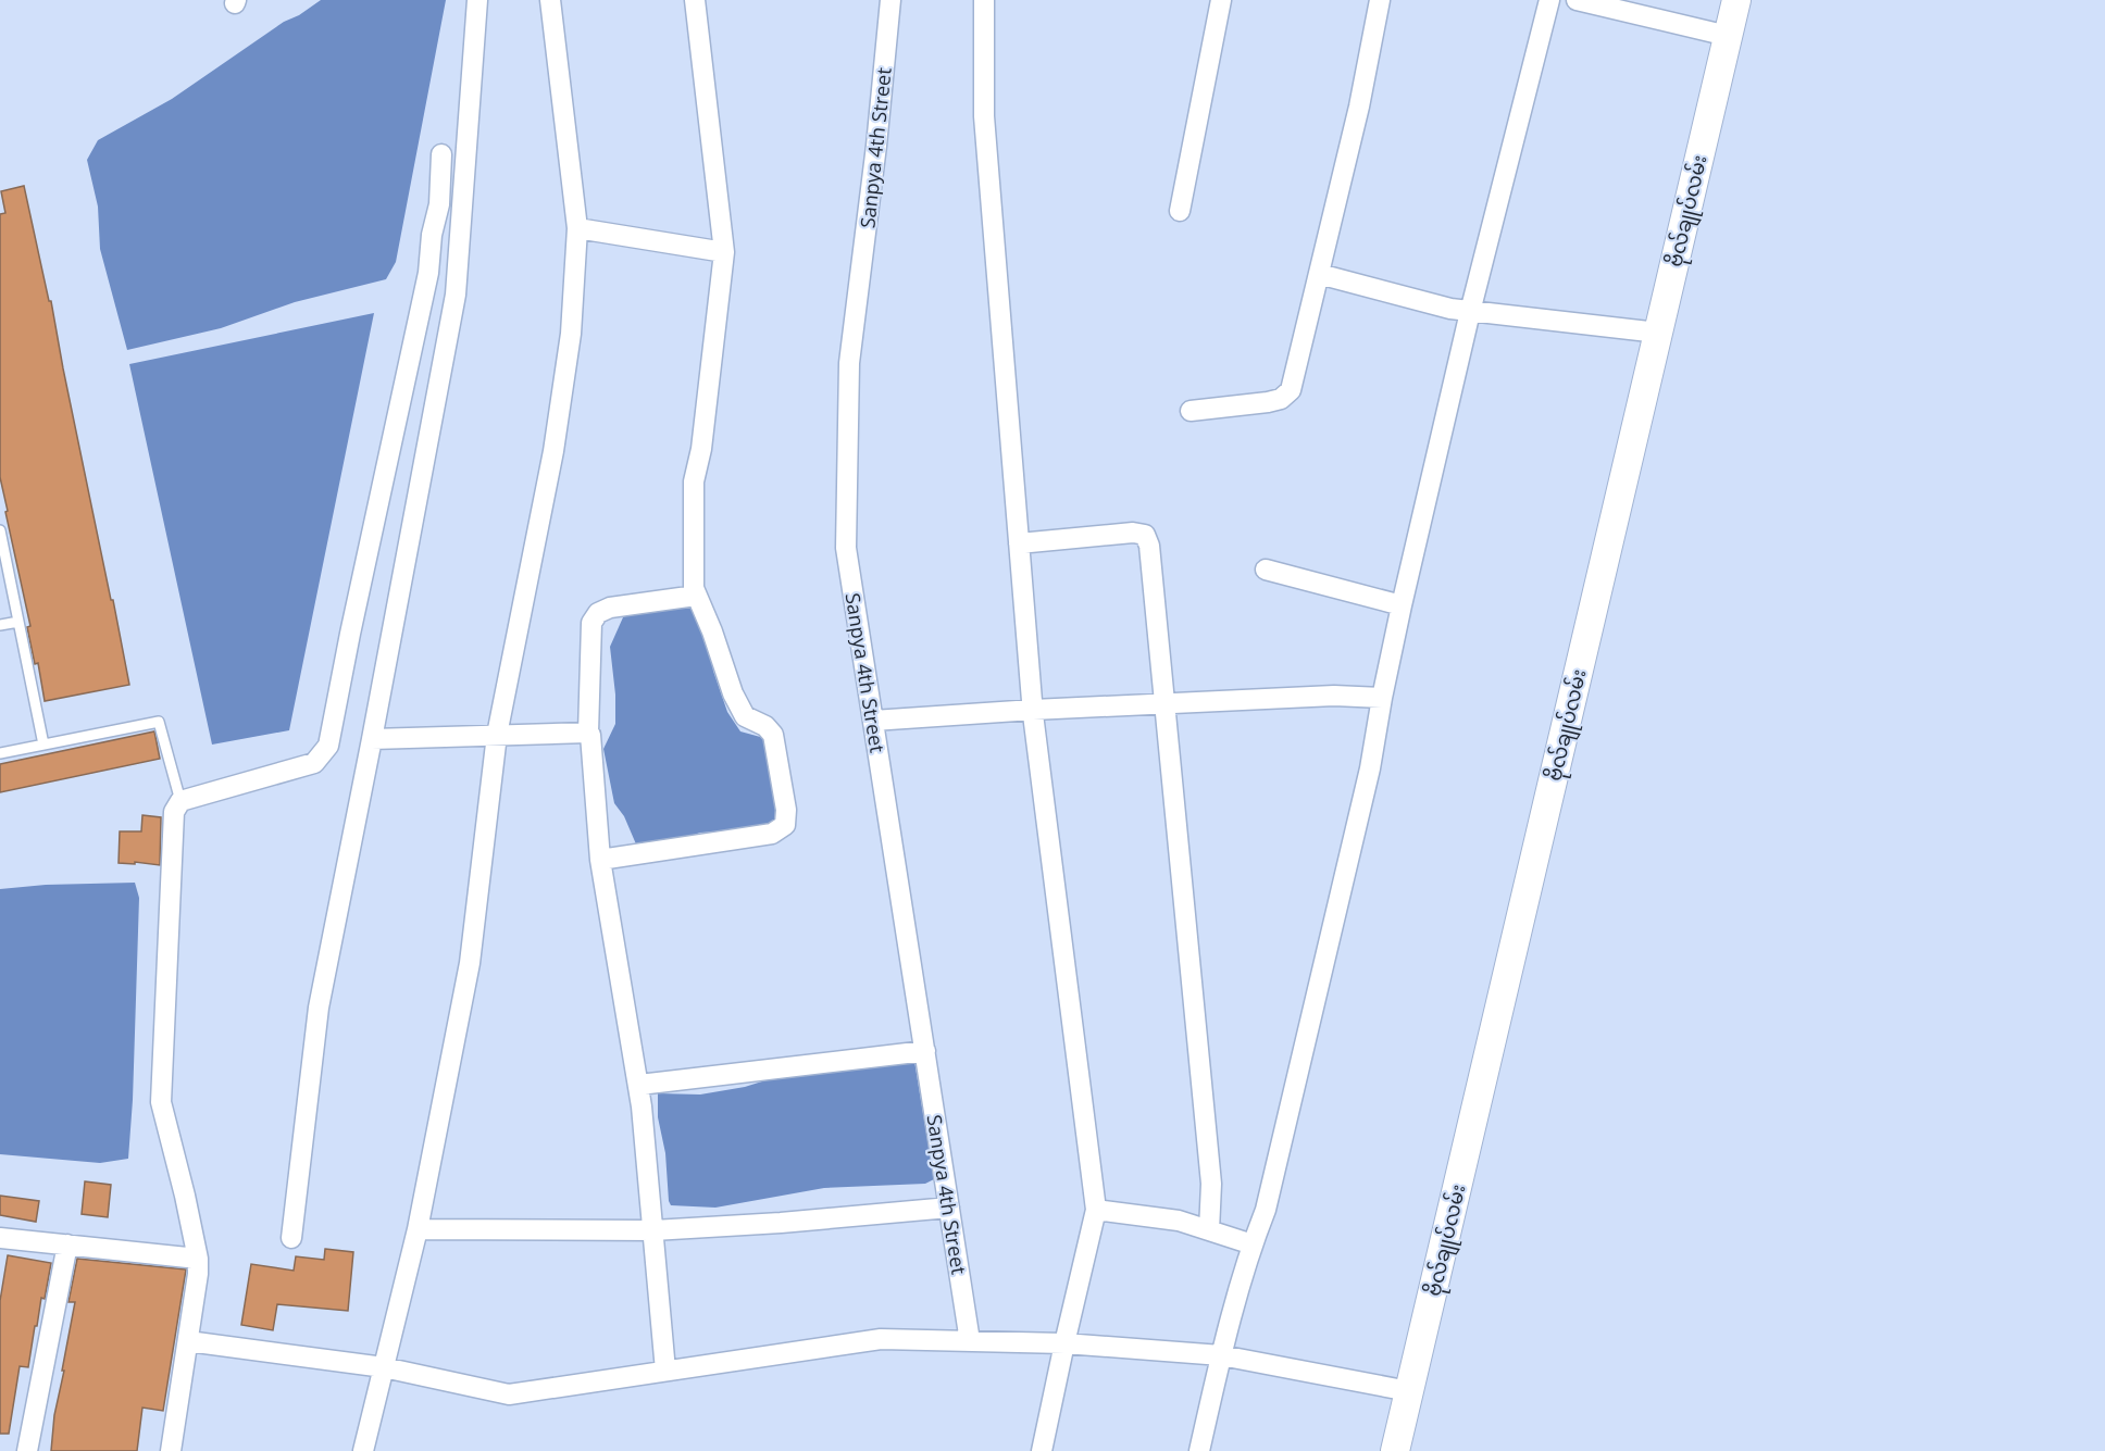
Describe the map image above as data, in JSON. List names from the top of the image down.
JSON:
{
  "streets": {
    "street": ["Sanpya 4th Street", "ဗိုလ်ချုပ်လမ်း"]
  }
}
